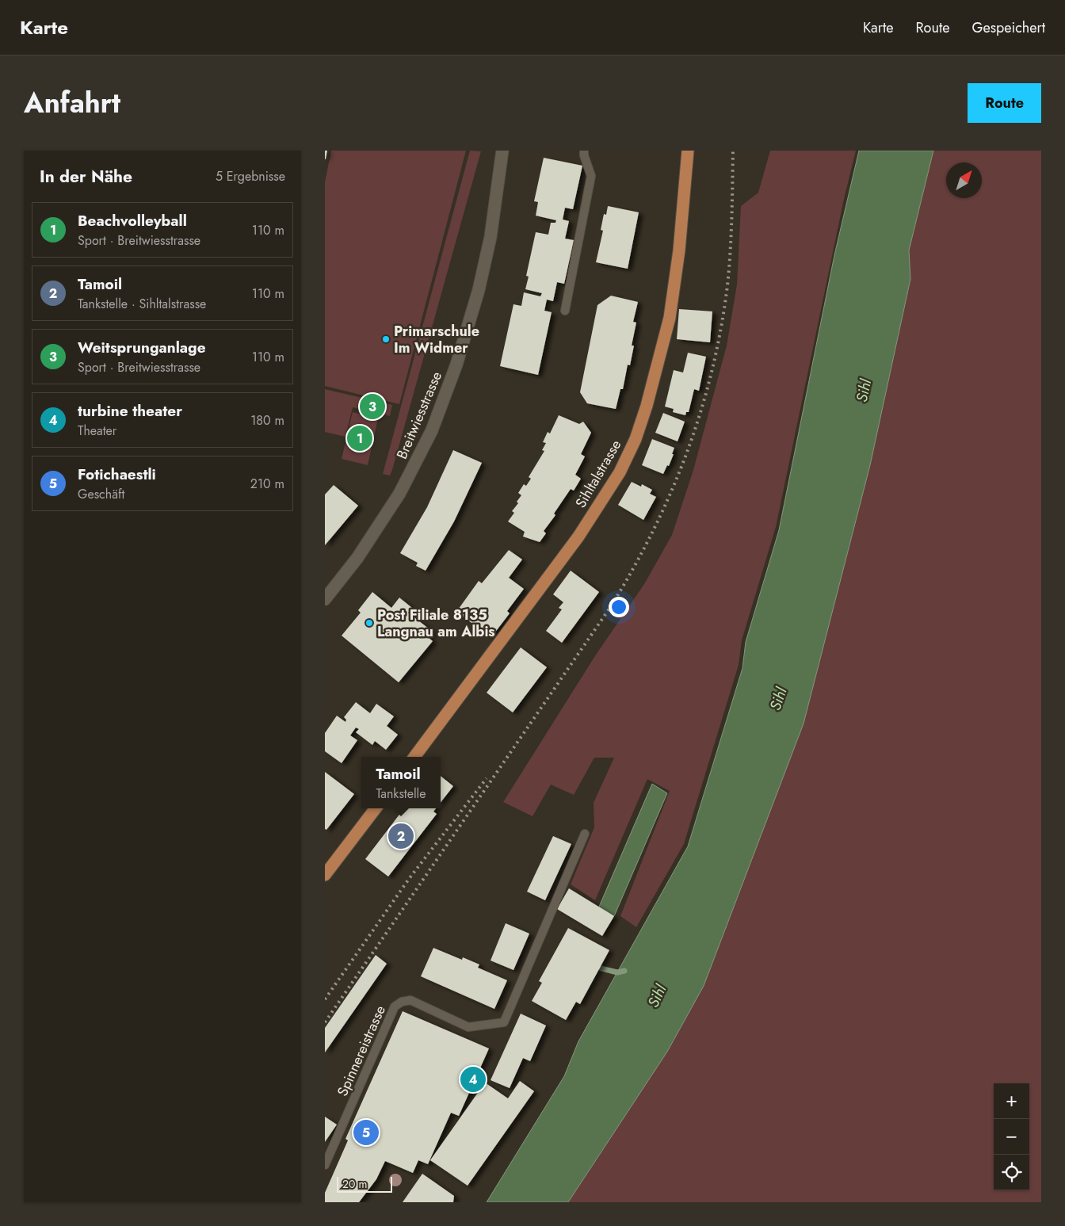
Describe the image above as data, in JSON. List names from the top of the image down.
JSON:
{
  "streets": {
    "main road": ["Sihltalstrasse"],
    "street": ["Breitwiesstrasse"],
    "lane": ["Spinnereistrasse"]
  },
  "water": ["Sihl"],
  "places": ["Primarschule Im Widmer", "Post Filiale 8135 Langnau am Albis"],
  "scale_bar": "20 m",
  "north": "top right",
  "page": {
    "header": "Karte",
    "nav": ["Karte", "Route", "Gespeichert"],
    "title": "Anfahrt",
    "buttons": "Route",
    "heading": ["In der Nähe", "5 Ergebnisse"],
    "list": [
      {
        "mark": "1",
        "name": "Beachvolleyball",
        "note": "Sport · Breitwiesstrasse",
        "value": "110 m"
      },
      {
        "mark": "2",
        "name": "Tamoil",
        "note": "Tankstelle · Sihltalstrasse",
        "value": "110 m"
      },
      {
        "mark": "3",
        "name": "Weitsprunganlage",
        "note": "Sport · Breitwiesstrasse",
        "value": "110 m"
      },
      {
        "mark": "4",
        "name": "turbine theater",
        "note": "Theater",
        "value": "180 m"
      },
      {
        "mark": "5",
        "name": "Fotichaestli",
        "note": "Geschäft",
        "value": "210 m"
      }
    ],
    "pins": [
      "3",
      "1",
      "2",
      "4",
      "5"
    ],
    "popup": ["Tamoil", "Tankstelle"],
    "map_buttons": ["+", "−"],
    "scale": "20 m"
  }
}
